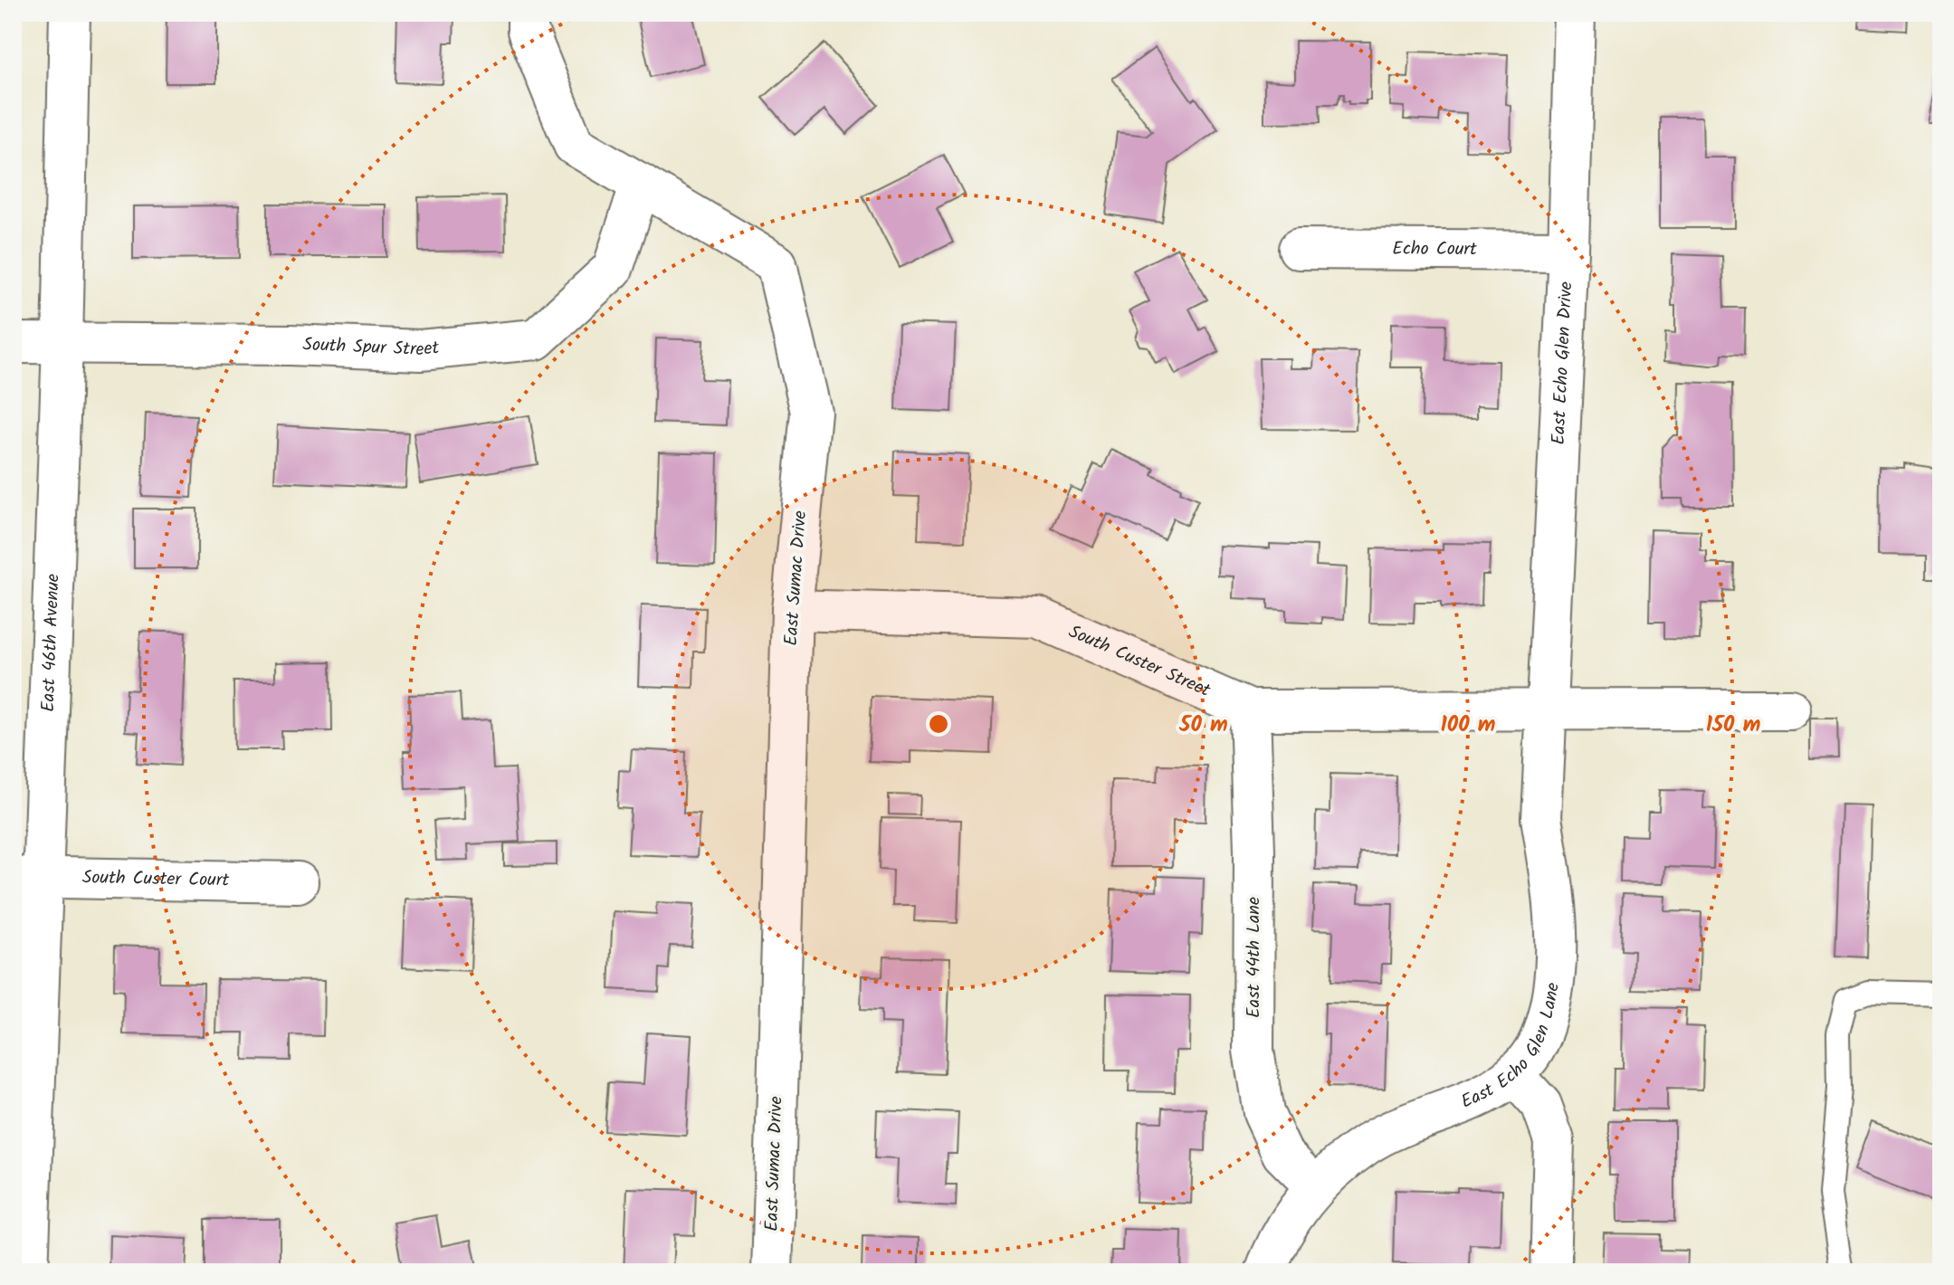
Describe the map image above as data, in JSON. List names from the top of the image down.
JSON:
{
  "streets": {
    "street": [
      "Echo Court",
      "South Spur Street",
      "East Echo Glen Drive",
      "East Sumac Drive",
      "East 46th Avenue",
      "South Custer Street",
      "South Custer Court",
      "East 44th Lane",
      "East Echo Glen Lane"
    ]
  },
  "crossings": [
    ["Echo Court", "East Echo Glen Drive"],
    ["South Spur Street", "East Sumac Drive"],
    ["South Spur Street", "East 46th Avenue"],
    ["East Echo Glen Drive", "South Custer Street"],
    ["East Echo Glen Drive", "East Echo Glen Lane"],
    ["East Sumac Drive", "South Custer Street"],
    ["East 46th Avenue", "South Custer Court"],
    ["South Custer Street", "East 44th Lane"],
    ["South Custer Street", "East Echo Glen Lane"],
    ["East 44th Lane", "East Echo Glen Lane"]
  ],
  "rings": ["50 m", "100 m", "150 m"]
}
